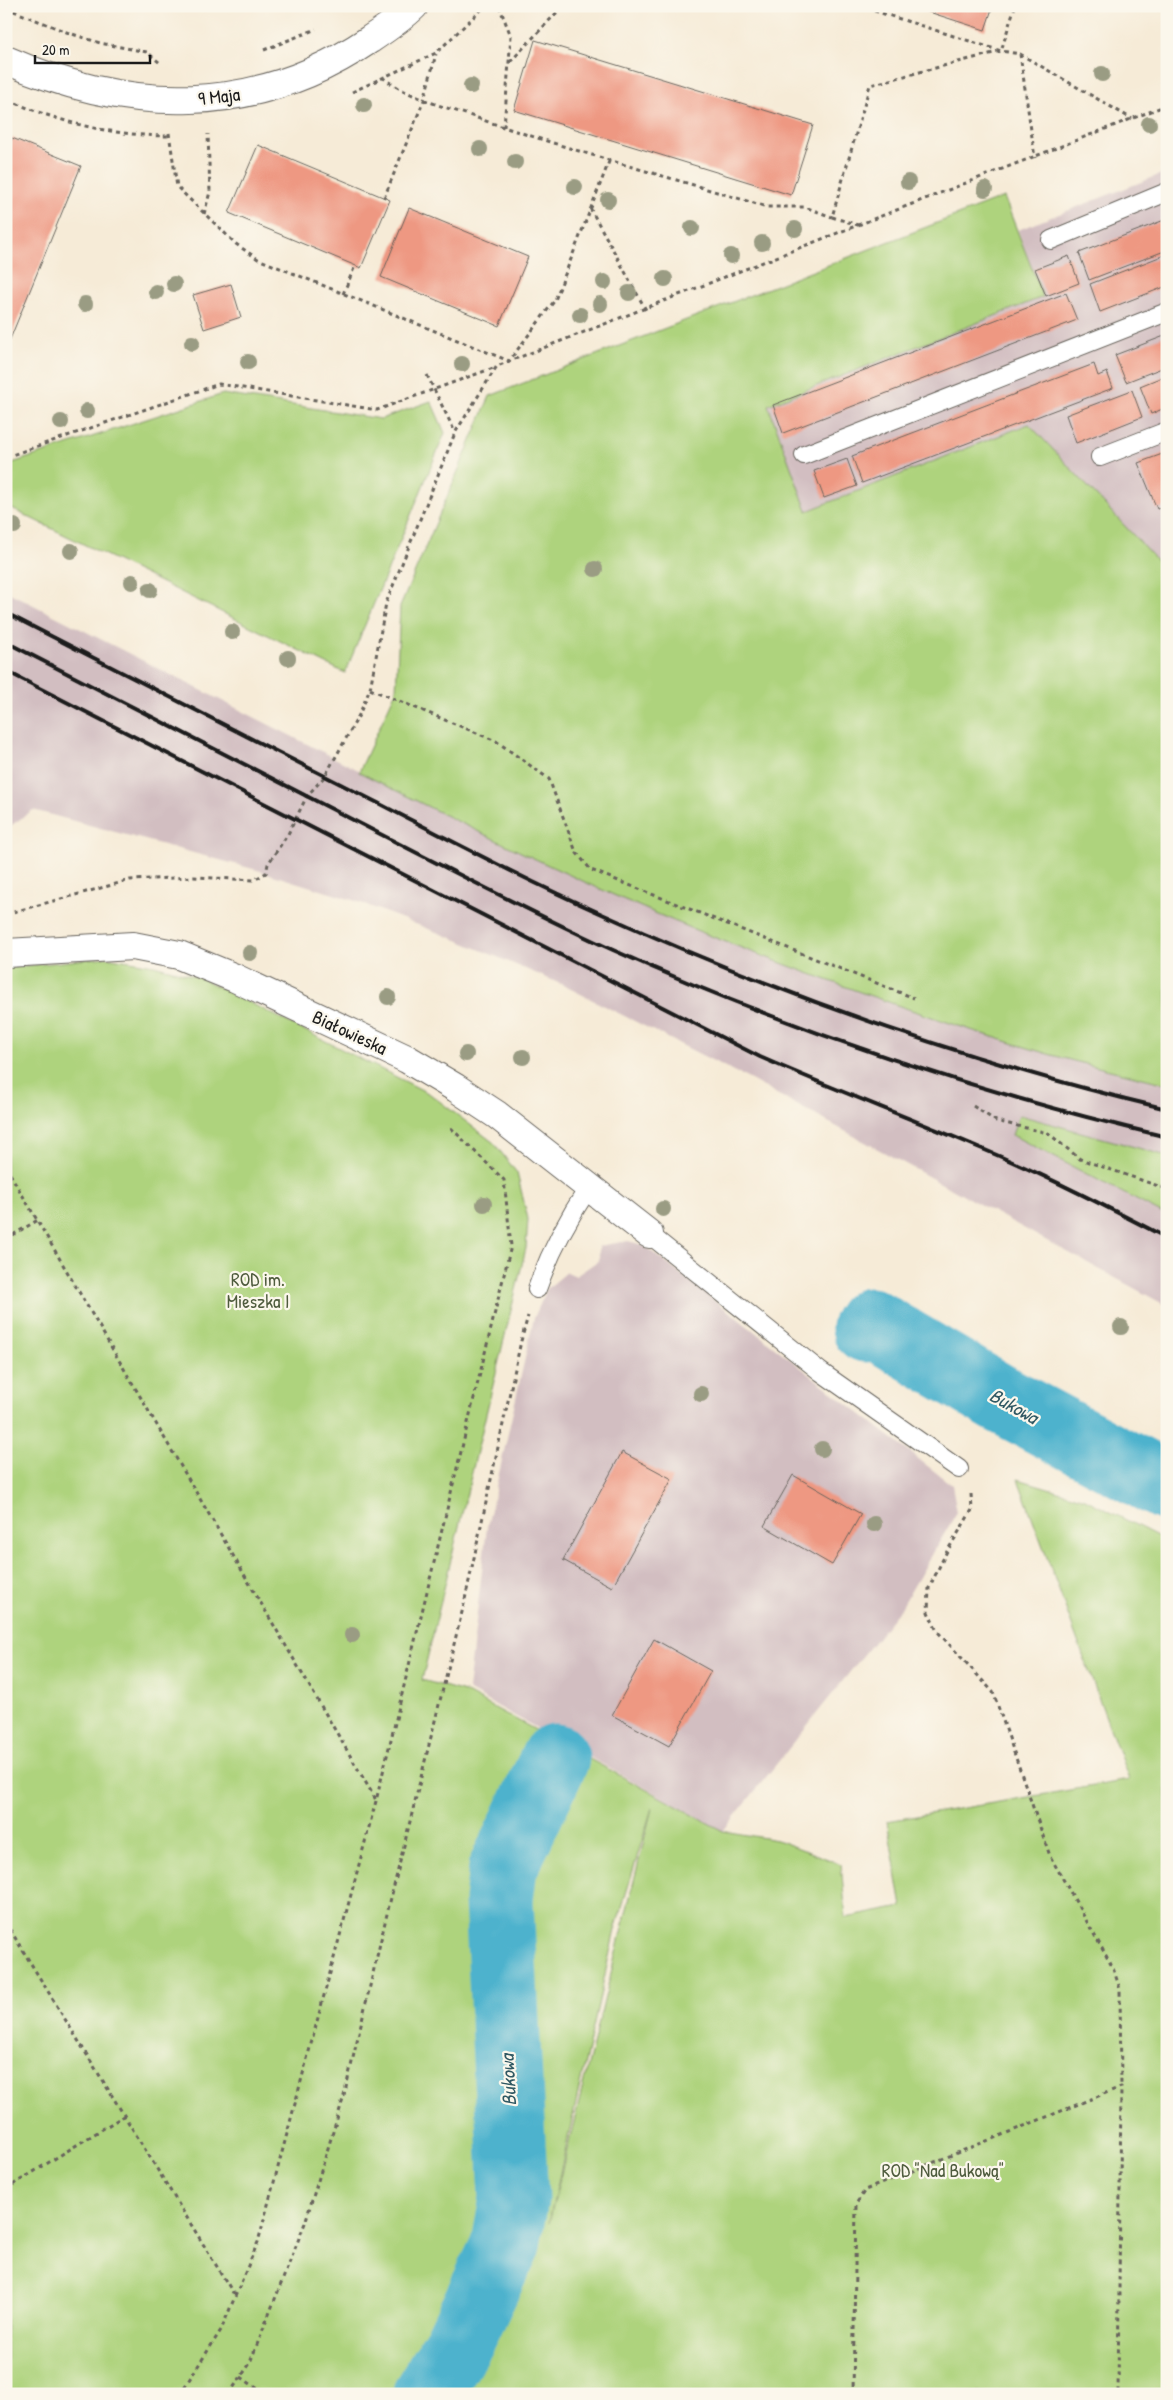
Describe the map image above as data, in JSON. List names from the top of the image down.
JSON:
{
  "streets": {
    "street": ["9 Maja", "Białowieska"]
  },
  "water": ["Bukowa"],
  "parks": ["ROD im. Mieszka I", "ROD \"Nad Bukową\""],
  "scale_bar": "20 m"
}
